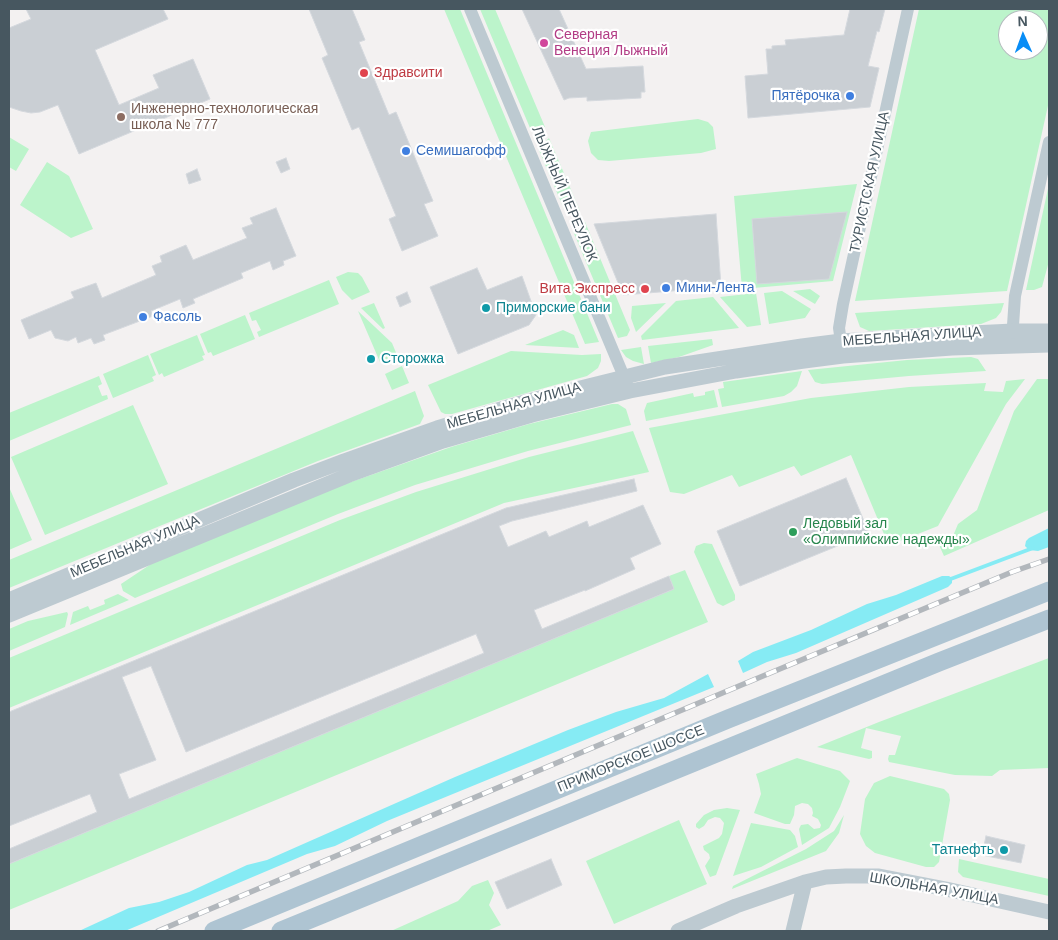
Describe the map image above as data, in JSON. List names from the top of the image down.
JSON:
{
  "streets": {
    "main road": ["ПРИМОРСКОЕ ШОССЕ"],
    "street": [
      "ТУРИСТСКАЯ УЛИЦА",
      "ЛЫЖНЫЙ ПЕРЕУЛОК",
      "МЕБЕЛЬНАЯ УЛИЦА",
      "ШКОЛЬНАЯ УЛИЦА"
    ]
  },
  "crossings": [
    ["ТУРИСТСКАЯ УЛИЦА", "МЕБЕЛЬНАЯ УЛИЦА"],
    ["ЛЫЖНЫЙ ПЕРЕУЛОК", "МЕБЕЛЬНАЯ УЛИЦА"]
  ],
  "places": [
    "Северная Венеция Лыжный",
    "Здравсити",
    "Пятёрочка",
    "Инженерно-технологическая школа № 777",
    "Семишагофф",
    "Мини-Лента",
    "Вита Экспресс",
    "Приморские бани",
    "Фасоль",
    "Сторожка",
    "Ледовый зал «Олимпийские надежды»",
    "Татнефть"
  ],
  "north": "top"
}
